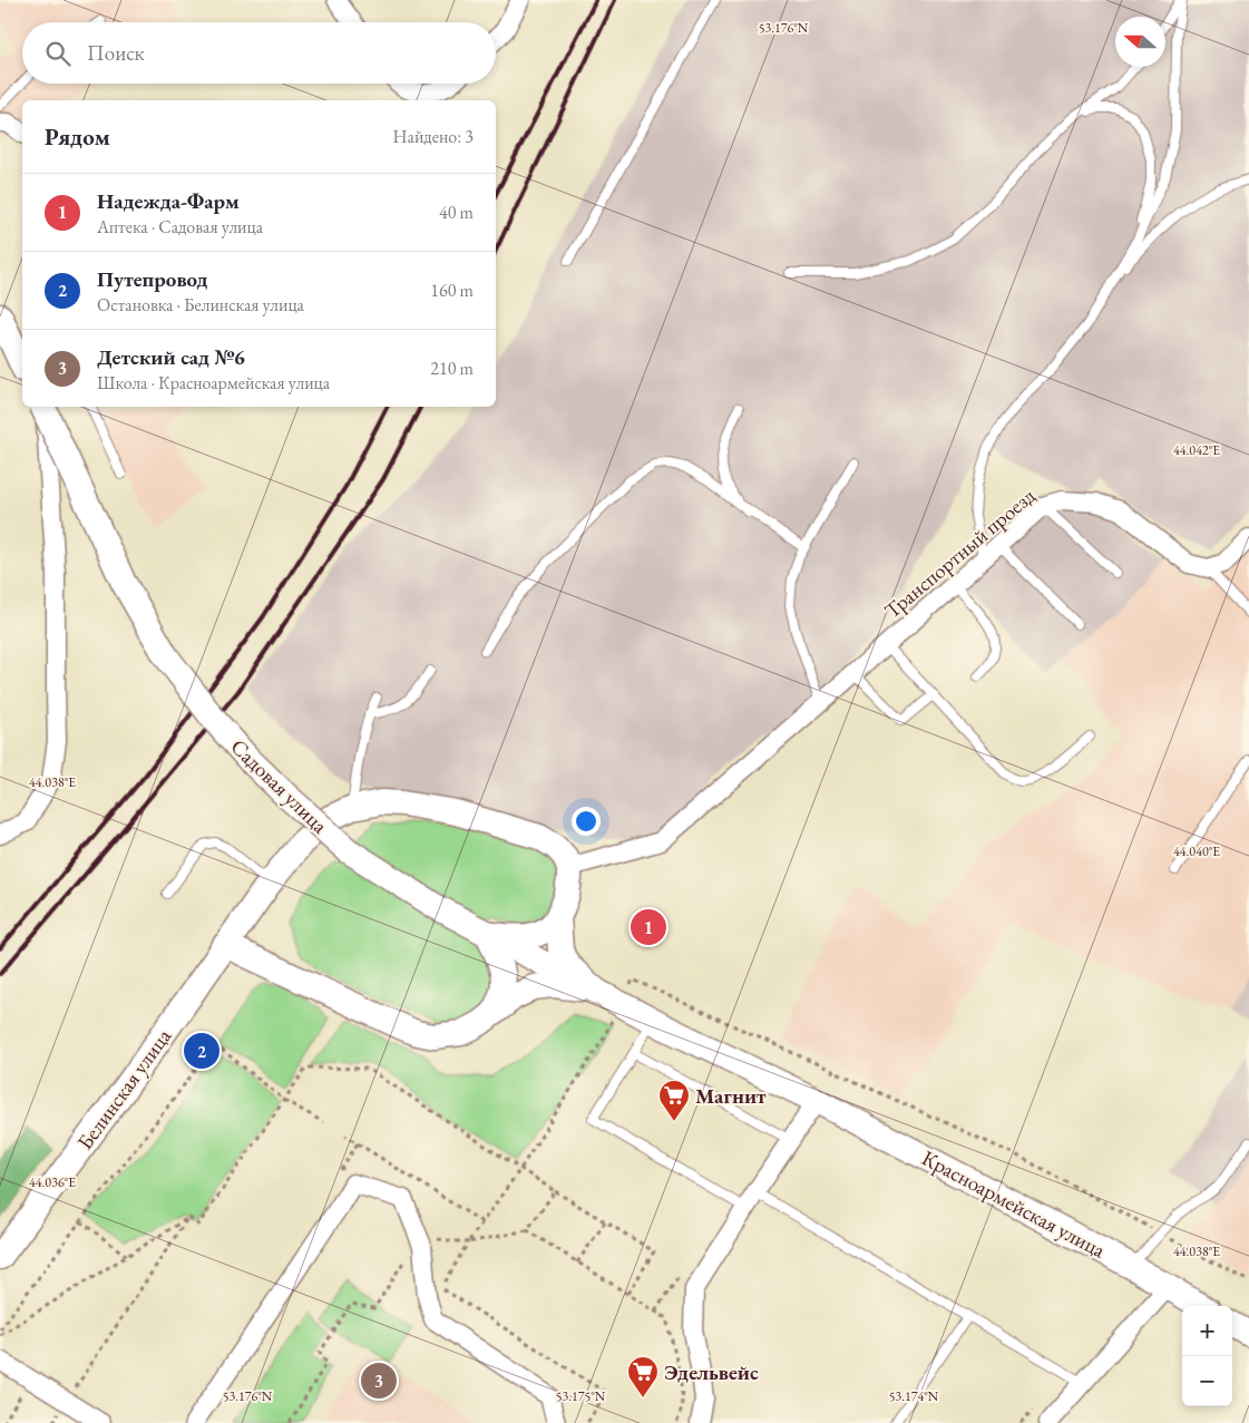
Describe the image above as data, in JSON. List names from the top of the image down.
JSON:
{
  "streets": {
    "main road": ["Садовая улица", "Белинская улица", "Красноармейская улица"],
    "street": ["Транспортный проезд"]
  },
  "crossings": [
    ["Транспортный проезд", "Белинская улица"],
    ["Садовая улица", "Красноармейская улица"]
  ],
  "places": {
    "supermarket": ["Магнит", "Эдельвейс"]
  },
  "north": "left",
  "page": {
    "search": "Поиск",
    "heading": ["Рядом", "Найдено: 3"],
    "list": [
      {
        "mark": "1",
        "name": "Надежда-Фарм",
        "note": "Аптека · Садовая улица",
        "value": "40 m"
      },
      {
        "mark": "2",
        "name": "Путепровод",
        "note": "Остановка · Белинская улица",
        "value": "160 m"
      },
      {
        "mark": "3",
        "name": "Детский сад №6",
        "note": "Школа · Красноармейская улица",
        "value": "210 m"
      }
    ],
    "pins": ["1", "2", "3"],
    "map_buttons": ["+", "−"]
  },
  "coordinates": [
    "53.176°N",
    "44.042°E",
    "44.038°E",
    "44.040°E",
    "44.036°E",
    "53.175°N",
    "53.174°N"
  ]
}
